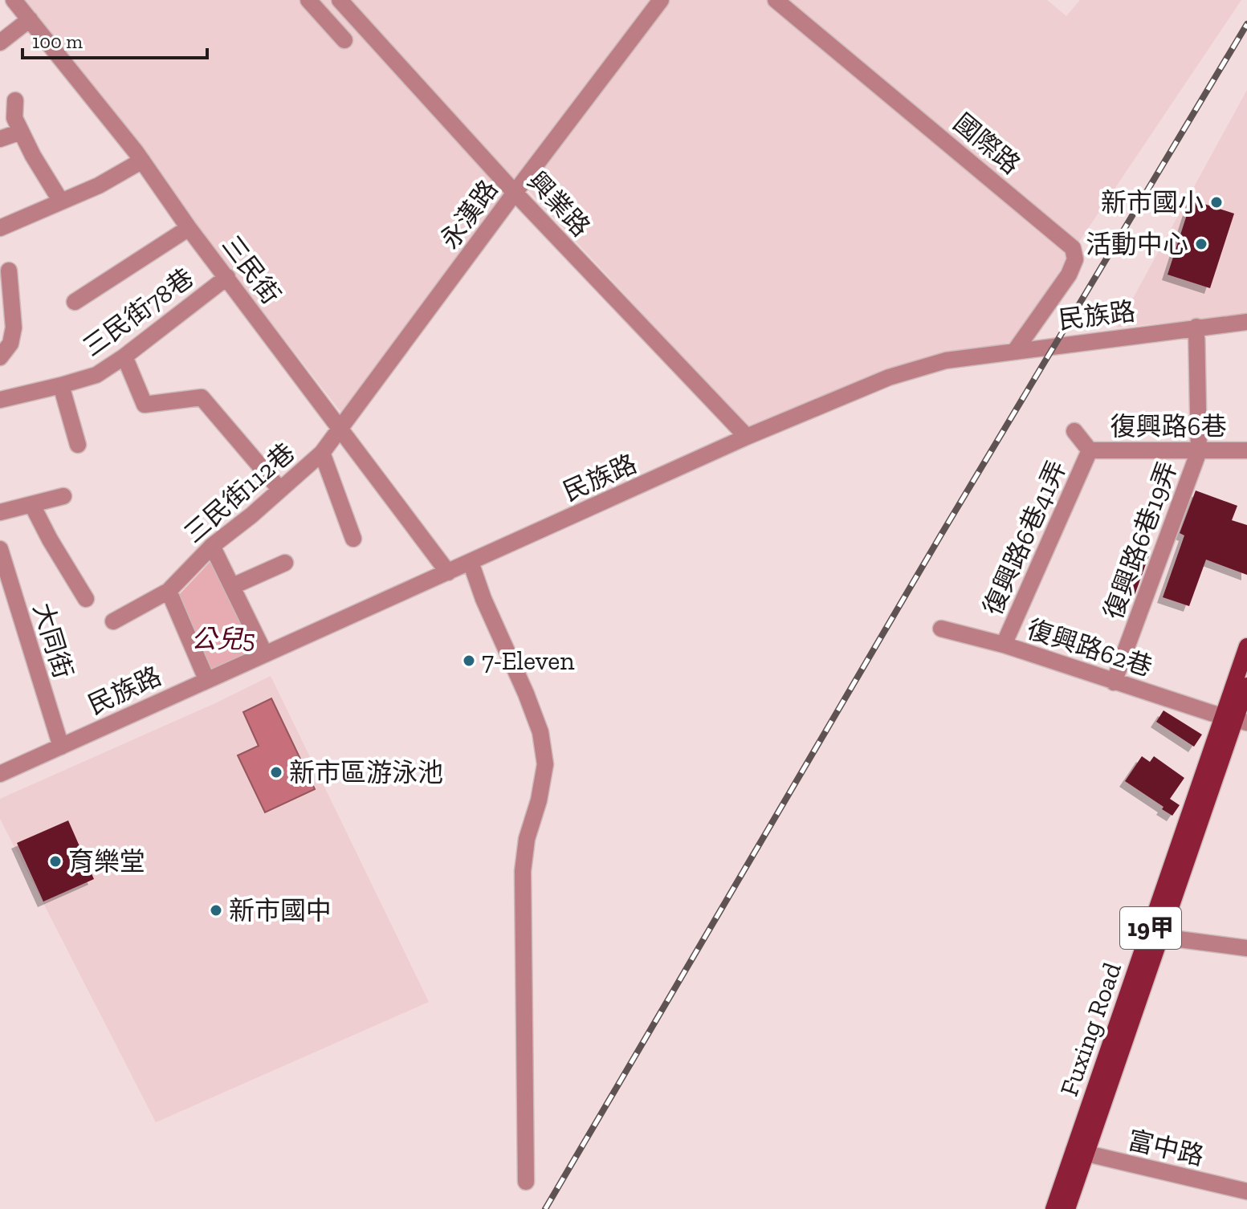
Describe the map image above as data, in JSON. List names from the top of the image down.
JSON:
{
  "streets": {
    "main road": ["19甲", "Fuxing Road"],
    "street": [
      "國際路",
      "興業路",
      "永漢路",
      "三民街",
      "三民街78巷",
      "民族路",
      "復興路6巷",
      "三民街112巷",
      "復興路6巷41弄",
      "復興路6巷19弄",
      "大同街",
      "復興路62巷",
      "富中路"
    ]
  },
  "crossings": [
    ["國際路", "民族路"],
    ["興業路", "永漢路"],
    ["興業路", "民族路"],
    ["永漢路", "三民街"],
    ["永漢路", "三民街112巷"],
    ["三民街", "三民街78巷"],
    ["三民街", "民族路"],
    ["三民街", "三民街112巷"],
    ["民族路", "大同街"],
    ["復興路6巷", "復興路6巷41弄"],
    ["復興路6巷", "復興路6巷19弄"],
    ["復興路6巷41弄", "復興路62巷"],
    ["復興路6巷19弄", "復興路62巷"],
    ["復興路62巷", "Fuxing Road"],
    ["Fuxing Road", "富中路"]
  ],
  "parks": ["公兒5"],
  "places": [
    "新市國小",
    "活動中心",
    "7-Eleven",
    "新市區游泳池",
    "育樂堂",
    "新市國中"
  ],
  "scale_bar": "100 m"
}
